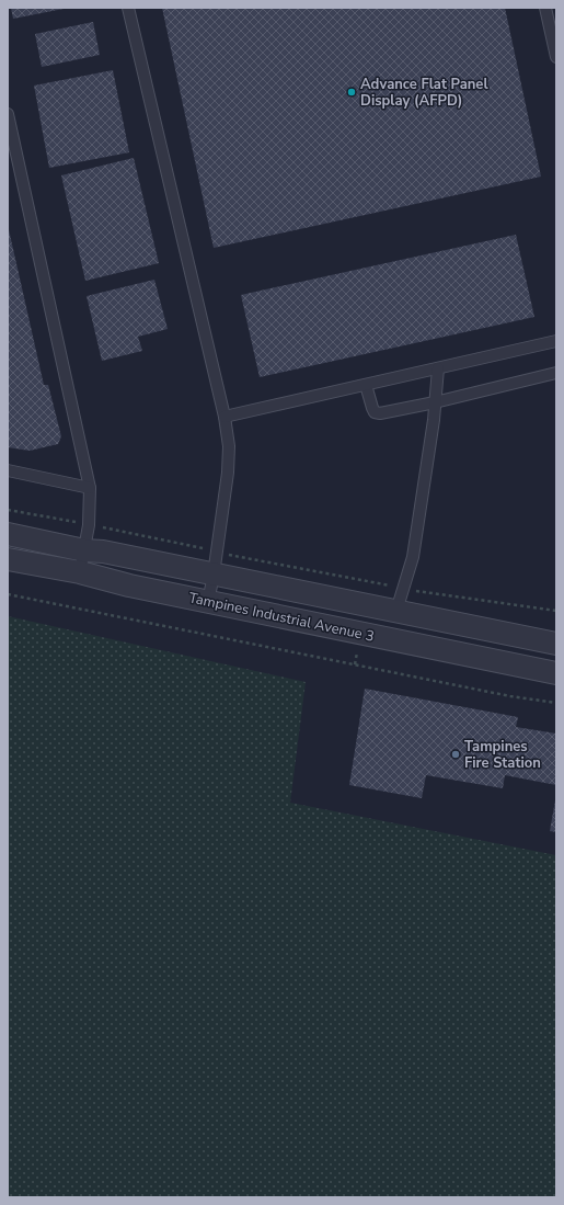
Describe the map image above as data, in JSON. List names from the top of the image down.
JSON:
{
  "streets": {
    "street": ["Tampines Industrial Avenue 3"]
  },
  "places": ["Advance Flat Panel Display (AFPD)", "Tampines Fire Station"]
}
